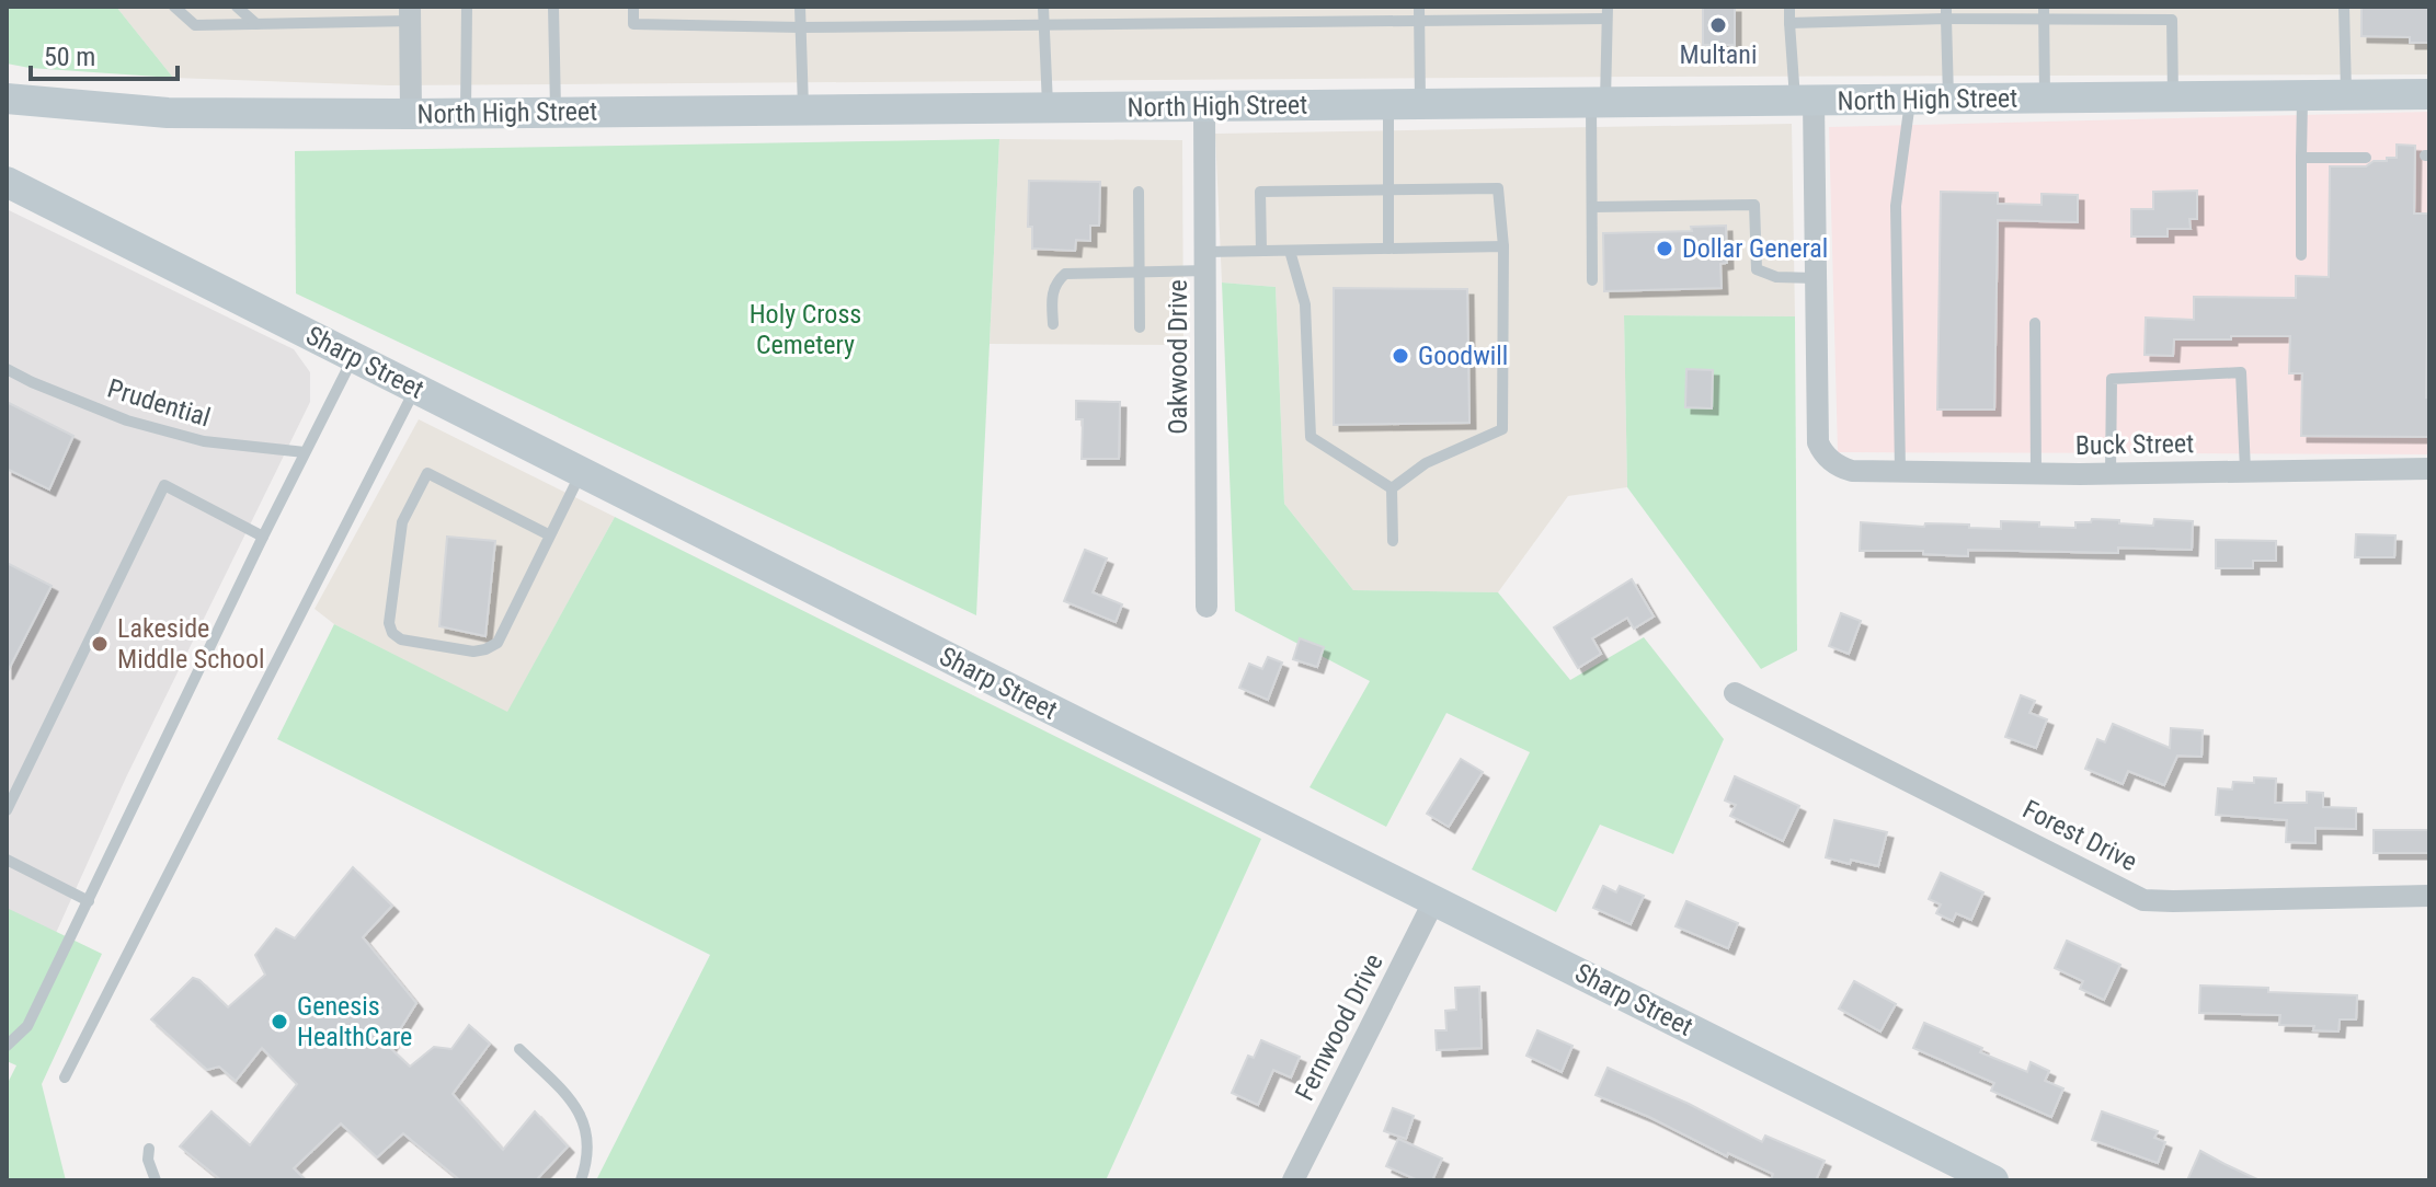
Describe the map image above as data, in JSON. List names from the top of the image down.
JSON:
{
  "streets": {
    "street": [
      "North High Street",
      "Oakwood Drive",
      "Sharp Street",
      "Buck Street",
      "Forest Drive",
      "Fernwood Drive"
    ],
    "lane": ["Prudential"]
  },
  "crossings": [
    ["North High Street", "Oakwood Drive"],
    ["Sharp Street", "Fernwood Drive"]
  ],
  "parks": ["Holy Cross Cemetery"],
  "places": [
    "Multani",
    "Dollar General",
    "Goodwill",
    "Lakeside Middle School",
    "Genesis HealthCare"
  ],
  "scale_bar": "50 m"
}
